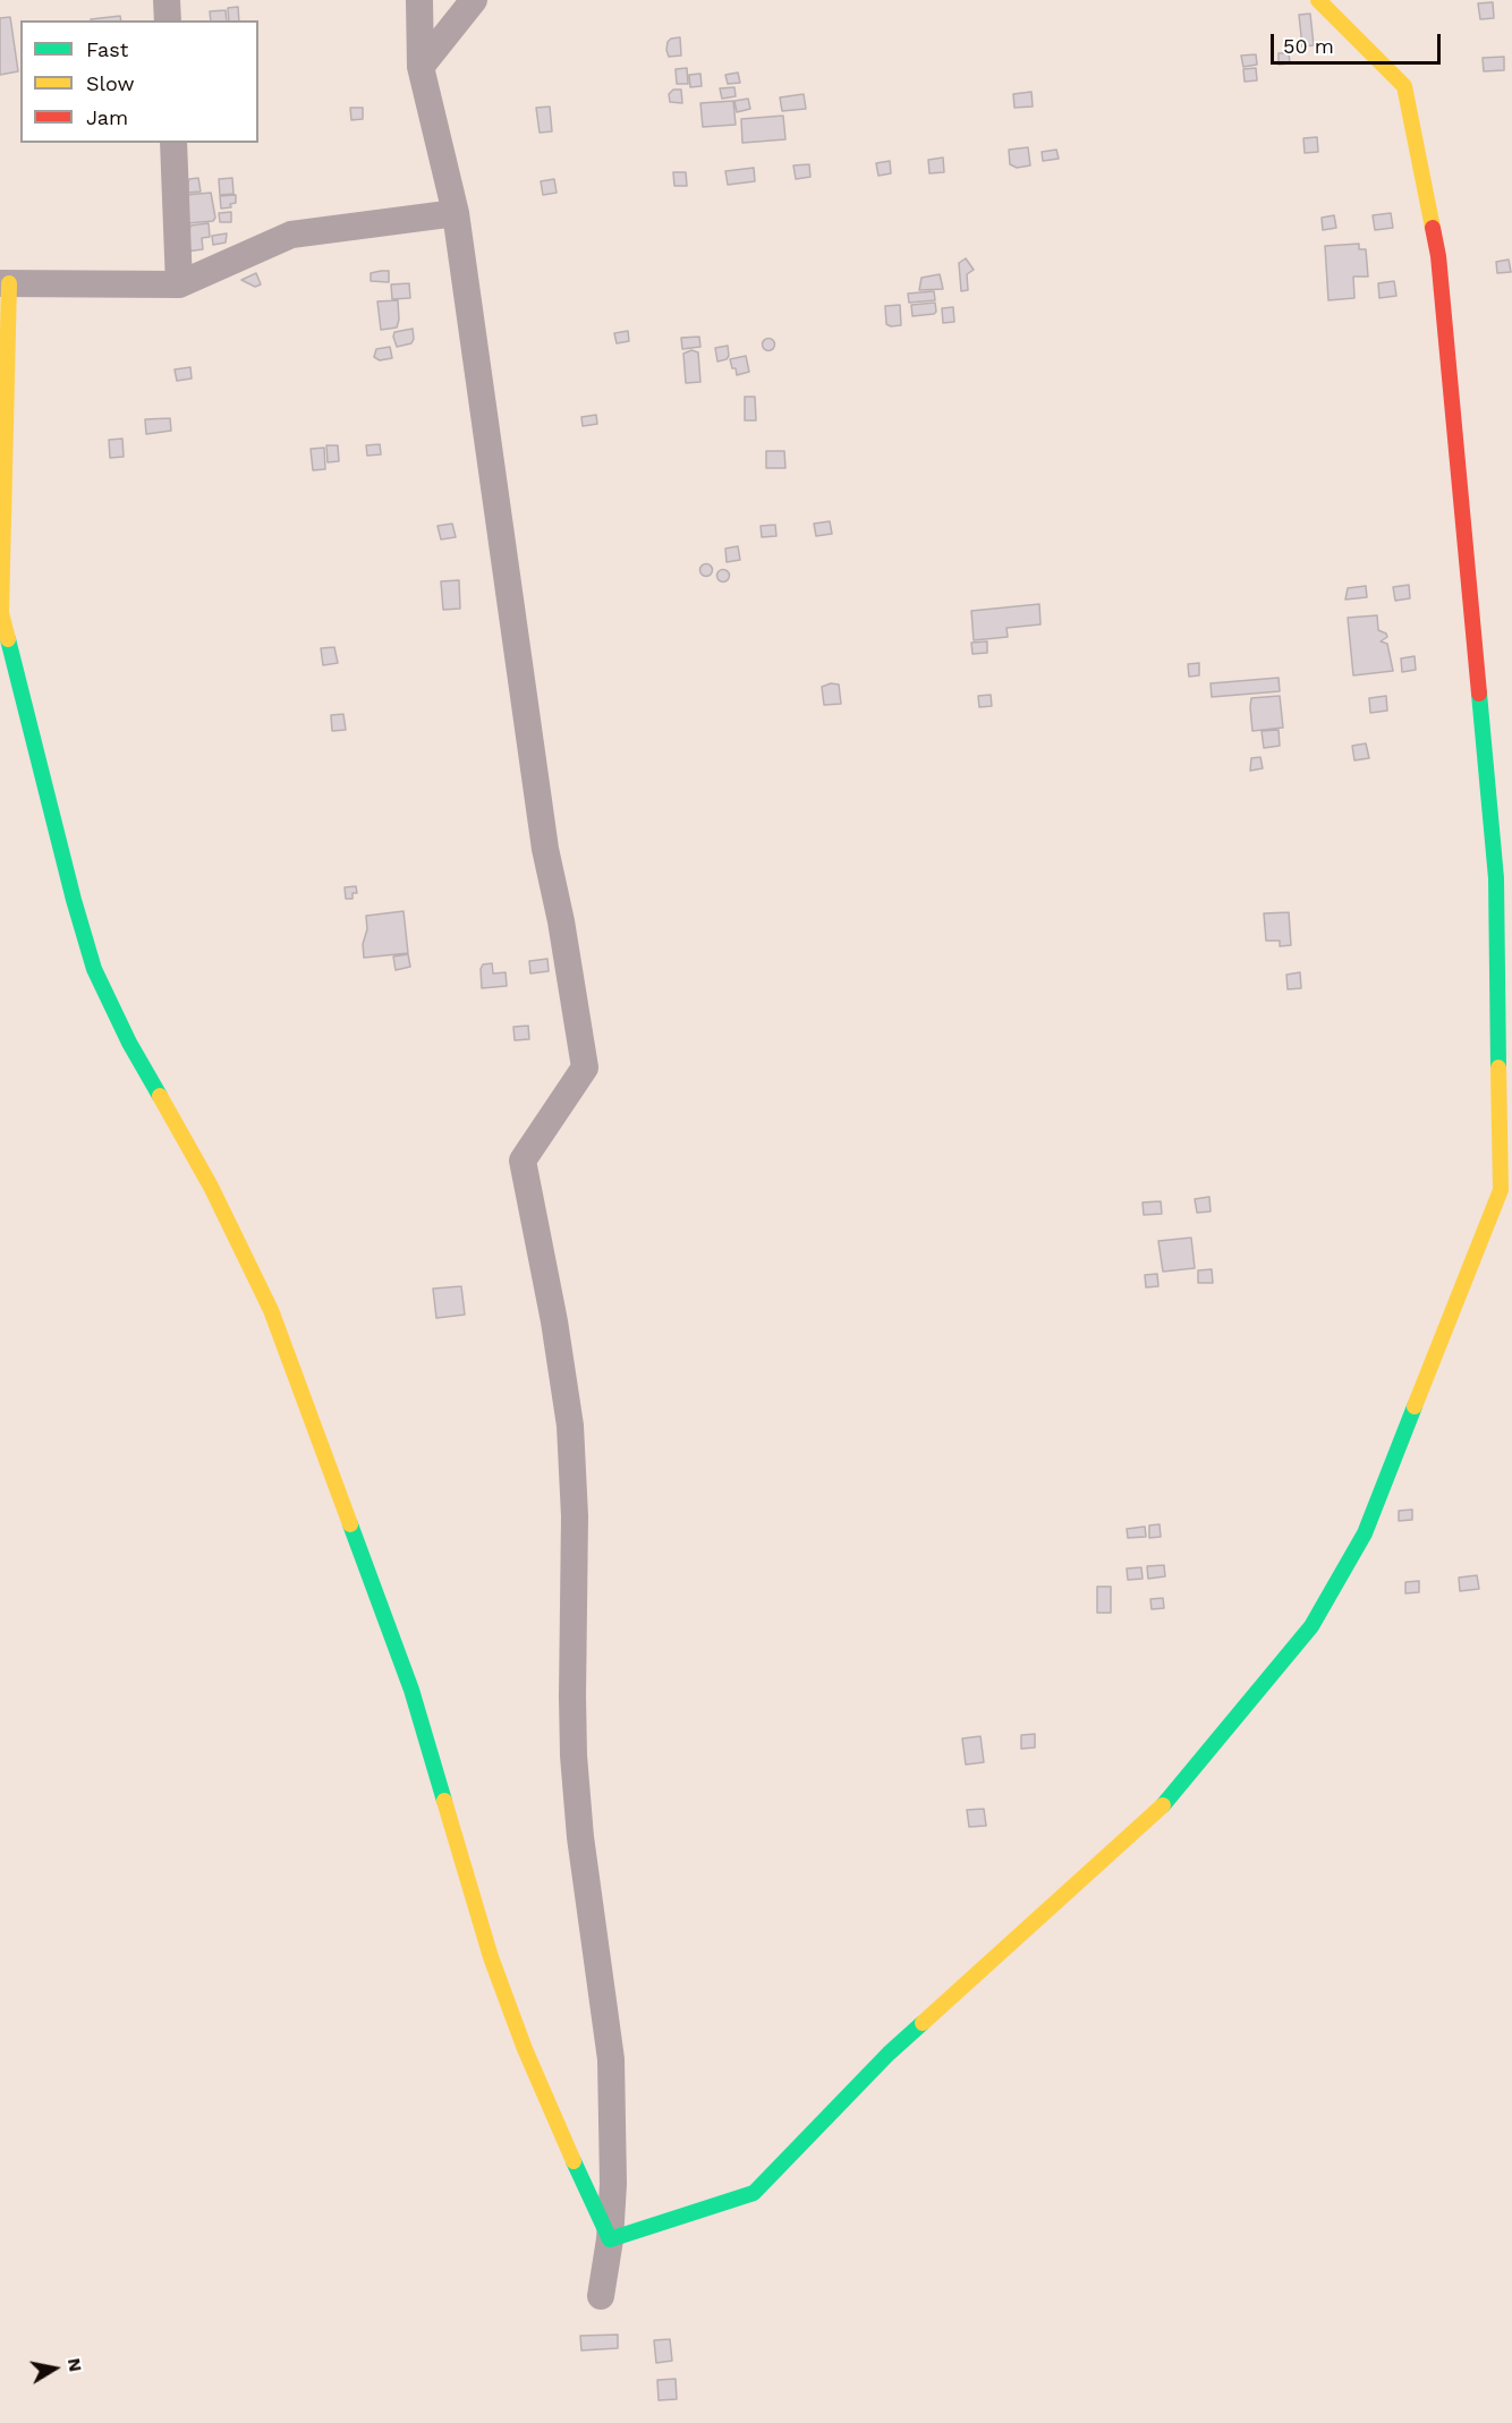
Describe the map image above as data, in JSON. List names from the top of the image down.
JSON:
{
  "legend": ["Fast", "Slow", "Jam"],
  "scale_bar": "50 m",
  "north": "right"
}
